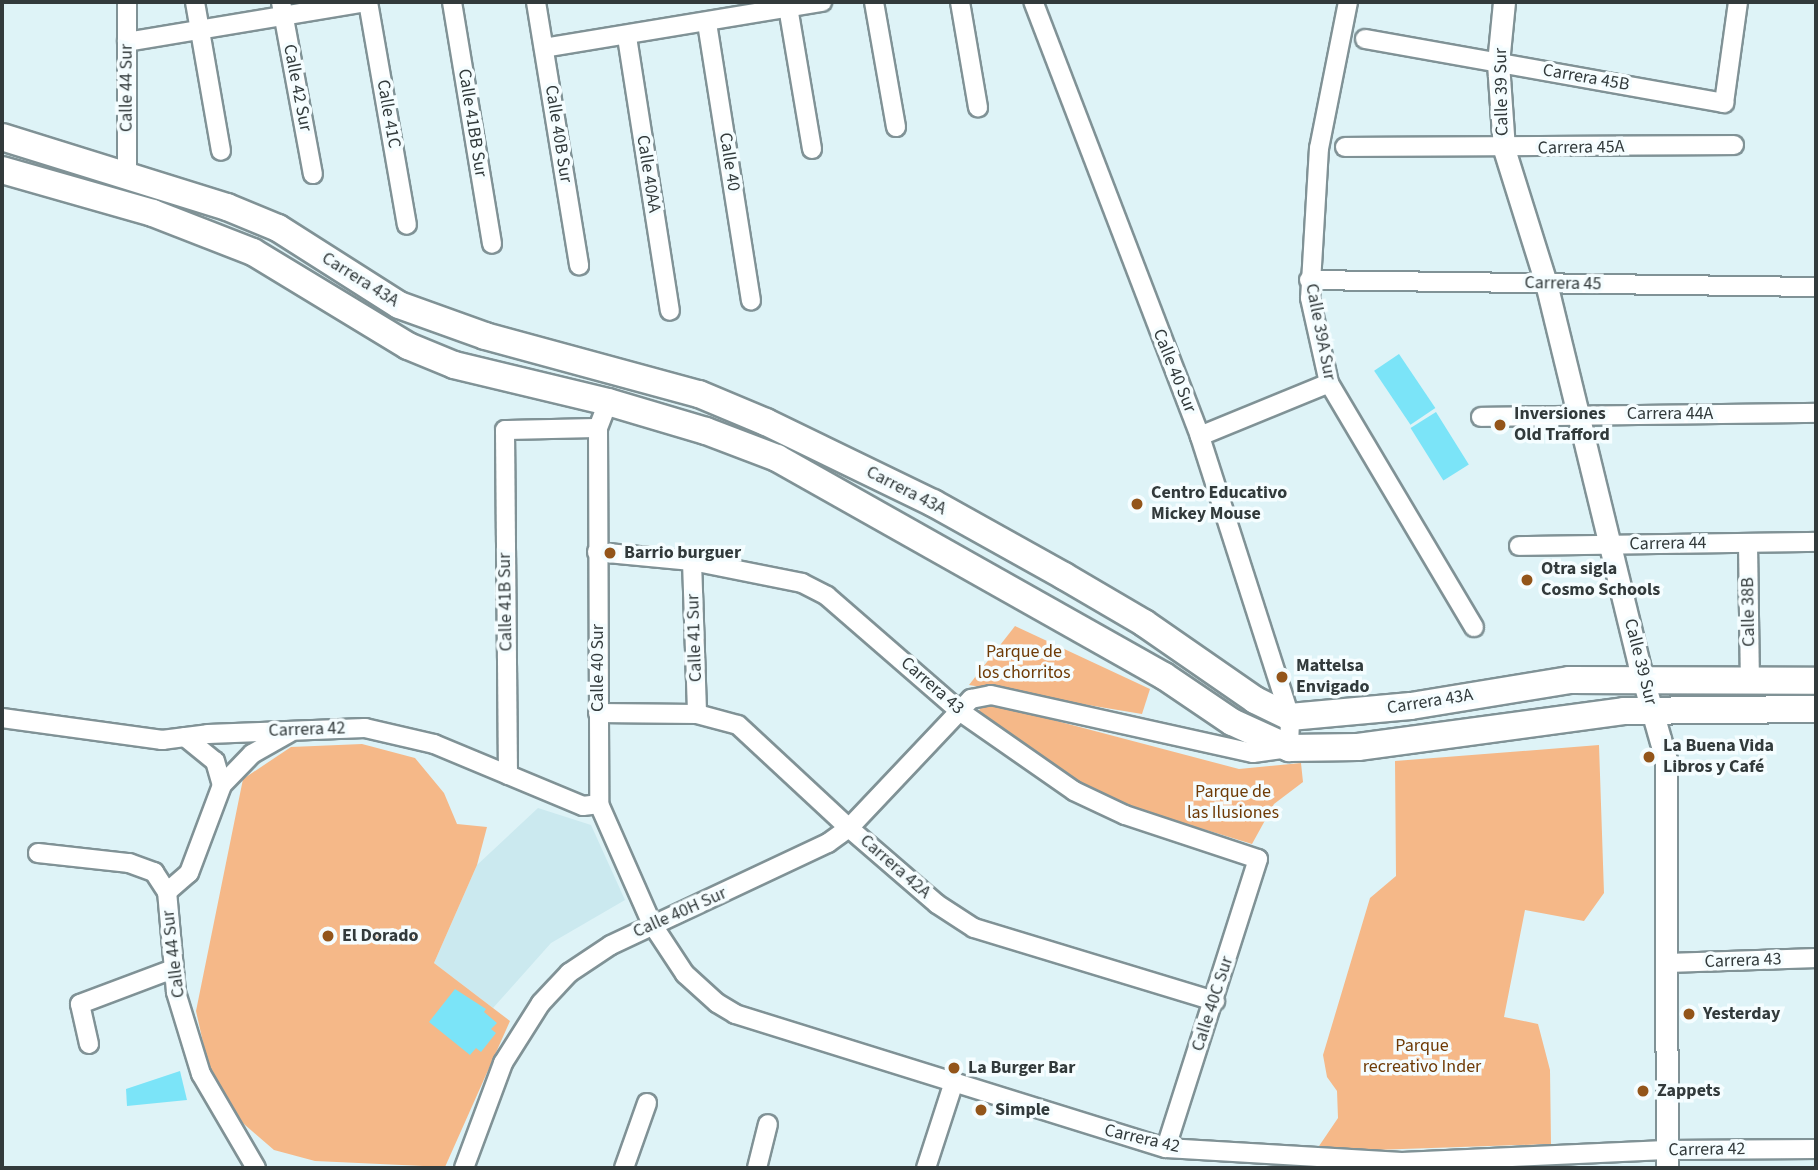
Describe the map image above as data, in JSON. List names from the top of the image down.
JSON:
{
  "streets": {
    "main road": ["Carrera 43A"],
    "street": [
      "Carrera 45B",
      "Calle 44 Sur",
      "Calle 42 Sur",
      "Calle 39 Sur",
      "Calle 41C",
      "Calle 41BB Sur",
      "Calle 40B Sur",
      "Carrera 45A",
      "Calle 40",
      "Calle 40AA",
      "Carrera 45",
      "Calle 39A Sur",
      "Calle 40 Sur",
      "Carrera 44A",
      "Carrera 44",
      "Calle 41B Sur",
      "Calle 38B",
      "Calle 41 Sur",
      "Carrera 43",
      "Carrera 42",
      "Carrera 42A",
      "Calle 40H Sur",
      "Calle 40C Sur"
    ]
  },
  "crossings": [
    ["Carrera 45B", "Calle 39 Sur"],
    ["Calle 44 Sur", "Carrera 43A"],
    ["Calle 44 Sur", "Carrera 42"],
    ["Calle 39 Sur", "Carrera 45A"],
    ["Calle 39 Sur", "Carrera 43A"],
    ["Calle 39 Sur", "Carrera 45"],
    ["Calle 39 Sur", "Carrera 44A"],
    ["Calle 39 Sur", "Carrera 44"],
    ["Calle 39 Sur", "Carrera 43"],
    ["Calle 39 Sur", "Carrera 42"],
    ["Carrera 43A", "Calle 40 Sur"],
    ["Carrera 43A", "Calle 38B"],
    ["Carrera 43A", "Carrera 43"],
    ["Carrera 43A", "Calle 40H Sur"],
    ["Carrera 45", "Calle 39A Sur"],
    ["Calle 40 Sur", "Calle 41B Sur"],
    ["Calle 40 Sur", "Carrera 43"],
    ["Calle 40 Sur", "Carrera 42"],
    ["Calle 40 Sur", "Carrera 42A"],
    ["Calle 40 Sur", "Calle 40H Sur"],
    ["Carrera 44", "Calle 38B"],
    ["Calle 41B Sur", "Carrera 42"],
    ["Calle 41 Sur", "Carrera 43"],
    ["Calle 41 Sur", "Carrera 42A"],
    ["Carrera 43", "Calle 40H Sur"],
    ["Carrera 43", "Calle 40C Sur"],
    ["Carrera 42", "Calle 40H Sur"],
    ["Carrera 42", "Calle 40C Sur"],
    ["Carrera 42A", "Calle 40H Sur"],
    ["Carrera 42A", "Calle 40C Sur"]
  ],
  "parks": ["Parque de los chorritos", "Parque de las Ilusiones", "Parque recreativo Inder"],
  "places": [
    "Inversiones Old Trafford",
    "Centro Educativo Mickey Mouse",
    "Barrio burguer",
    "Otra sigla Cosmo Schools",
    "Mattelsa Envigado",
    "La Buena Vida Libros y Café",
    "El Dorado",
    "Yesterday",
    "La Burger Bar",
    "Zappets",
    "Simple"
  ]
}
